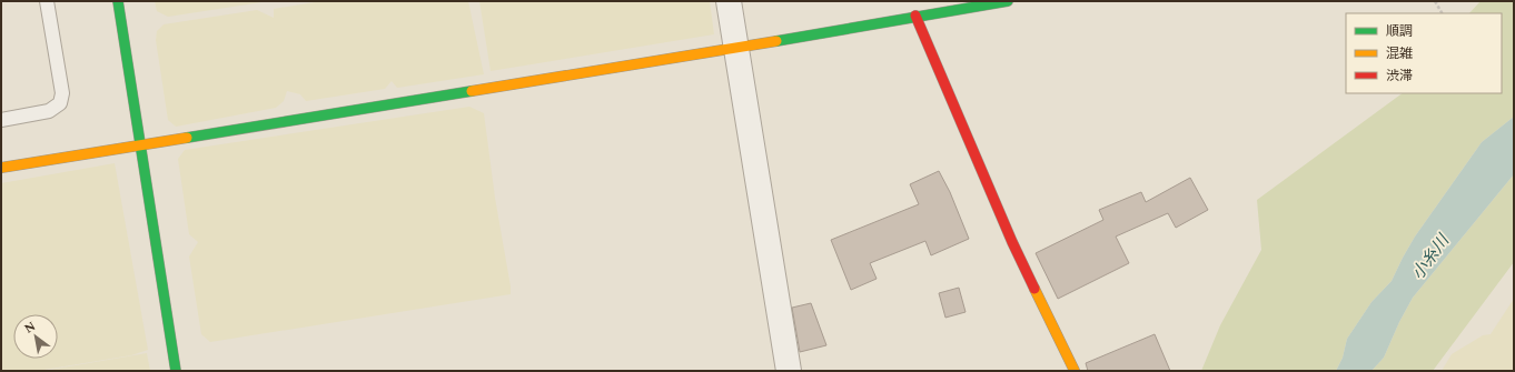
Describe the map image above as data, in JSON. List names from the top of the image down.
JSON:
{
  "water": ["小糸川"],
  "legend": ["順調", "混雑", "渋滞"],
  "north": "top left"
}
